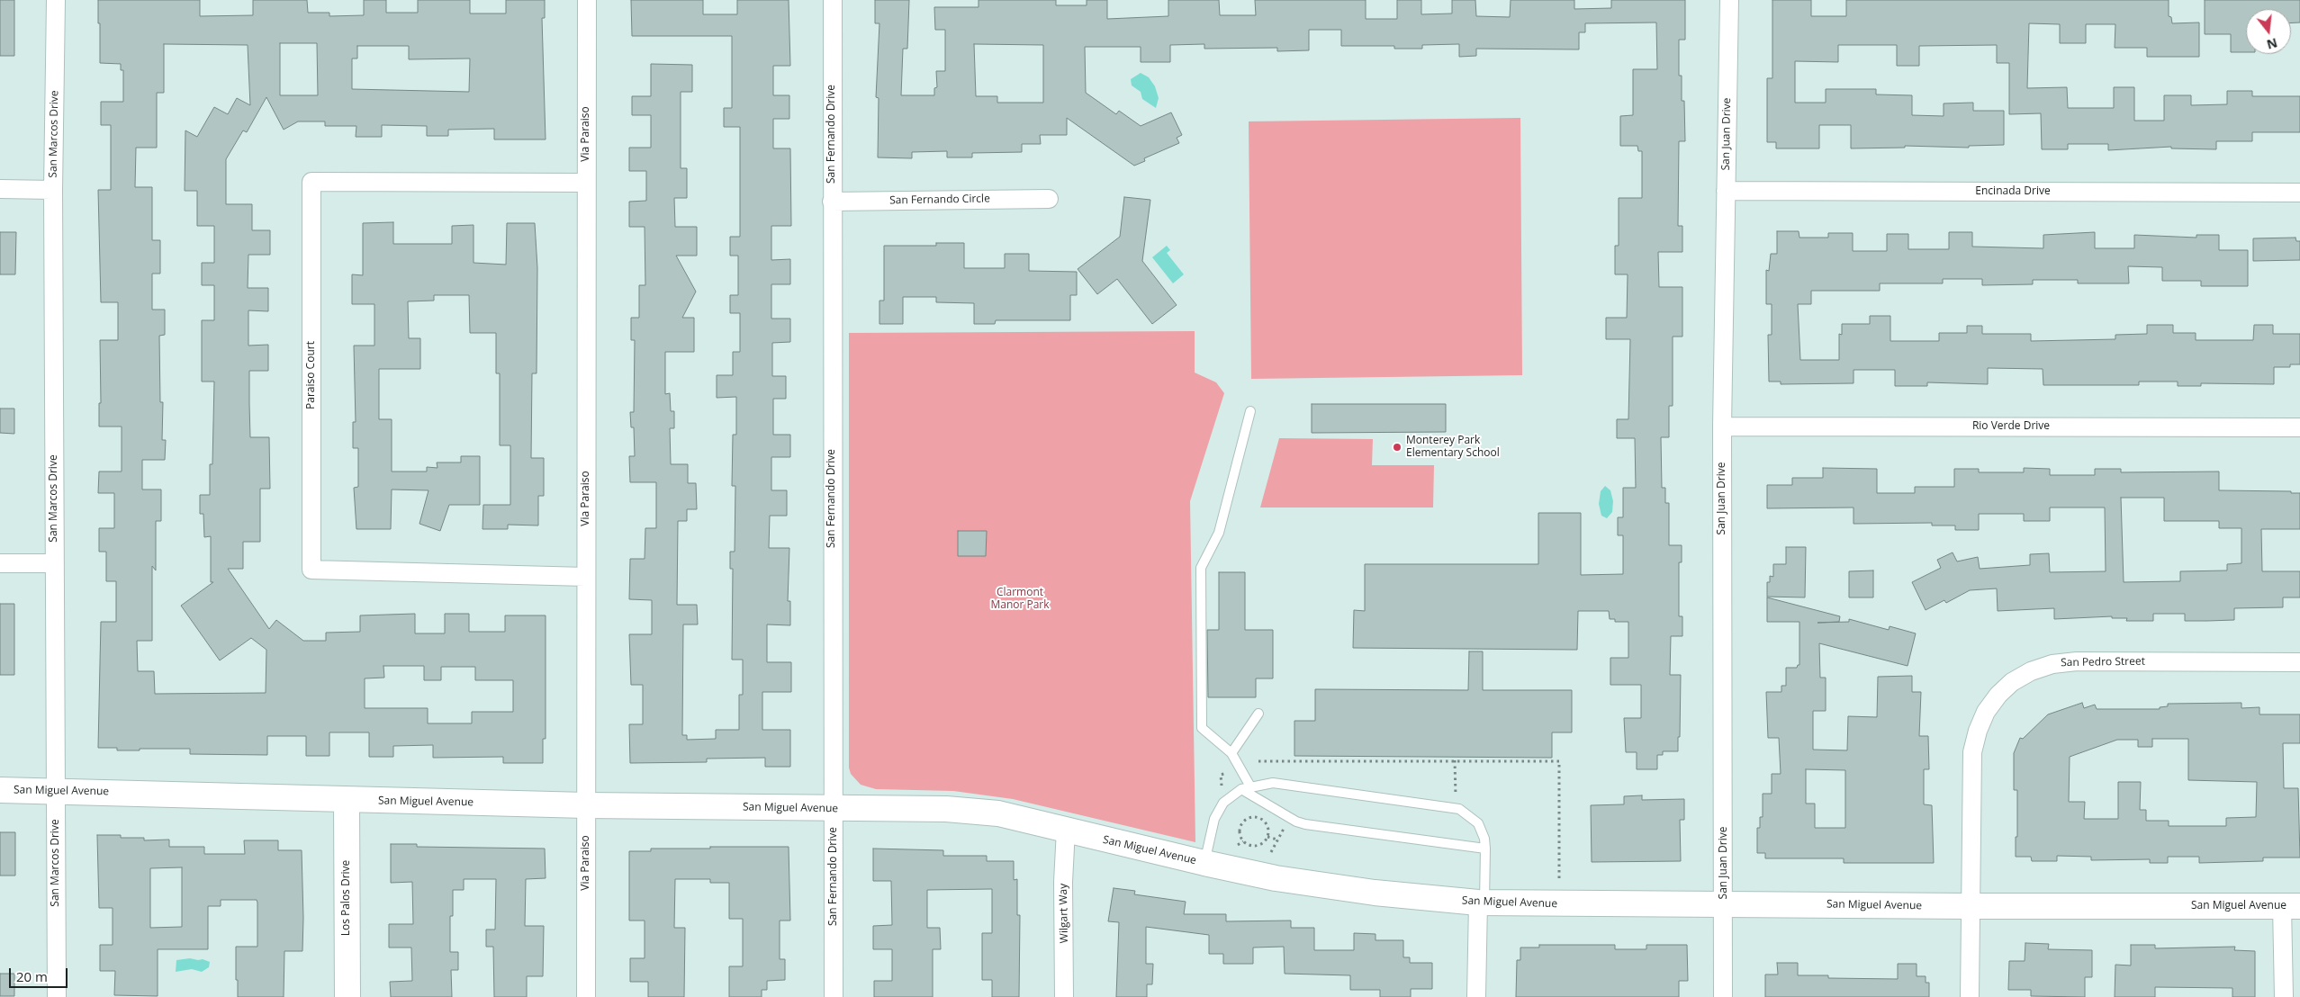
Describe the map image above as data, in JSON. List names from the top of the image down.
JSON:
{
  "streets": {
    "street": [
      "San Marcos Drive",
      "Via Paraiso",
      "San Fernando Drive",
      "San Juan Drive",
      "Encinada Drive",
      "San Fernando Circle",
      "Paraiso Court",
      "Rio Verde Drive",
      "San Pedro Street",
      "San Miguel Avenue",
      "Los Palos Drive",
      "Wilgart Way"
    ]
  },
  "crossings": [
    ["San Marcos Drive", "San Miguel Avenue"],
    ["Via Paraiso", "Paraiso Court"],
    ["Via Paraiso", "San Miguel Avenue"],
    ["San Fernando Drive", "San Fernando Circle"],
    ["San Fernando Drive", "San Miguel Avenue"],
    ["San Juan Drive", "Encinada Drive"],
    ["San Juan Drive", "Rio Verde Drive"],
    ["San Juan Drive", "San Miguel Avenue"],
    ["San Pedro Street", "San Miguel Avenue"],
    ["San Miguel Avenue", "Los Palos Drive"],
    ["San Miguel Avenue", "Wilgart Way"]
  ],
  "parks": ["Clarmont Manor Park"],
  "places": ["Monterey Park Elementary School"],
  "scale_bar": "20 m",
  "north": "bottom"
}
